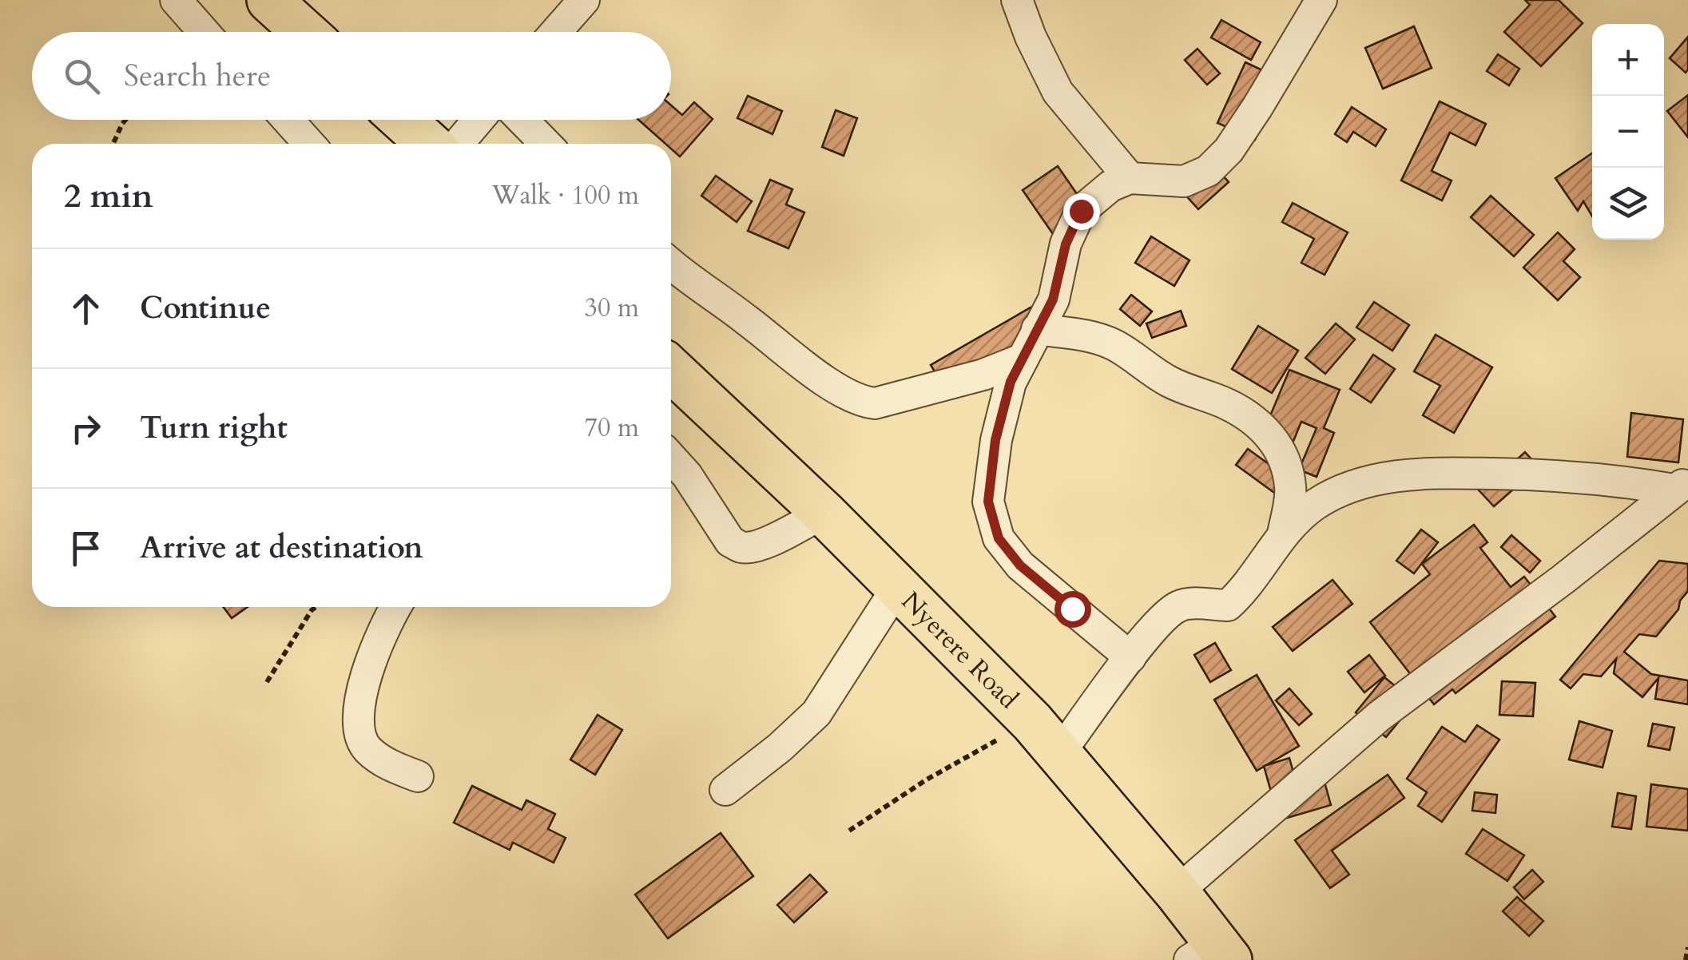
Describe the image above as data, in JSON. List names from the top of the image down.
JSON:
{
  "streets": {
    "main road": ["Nyerere Road"]
  },
  "page": {
    "map_buttons": ["+", "−"],
    "search": "Search here",
    "heading": ["2 min", "Walk · 100 m"],
    "list": [
      ["Continue", "30 m"],
      ["Turn right", "70 m"],
      "Arrive at destination"
    ]
  }
}
